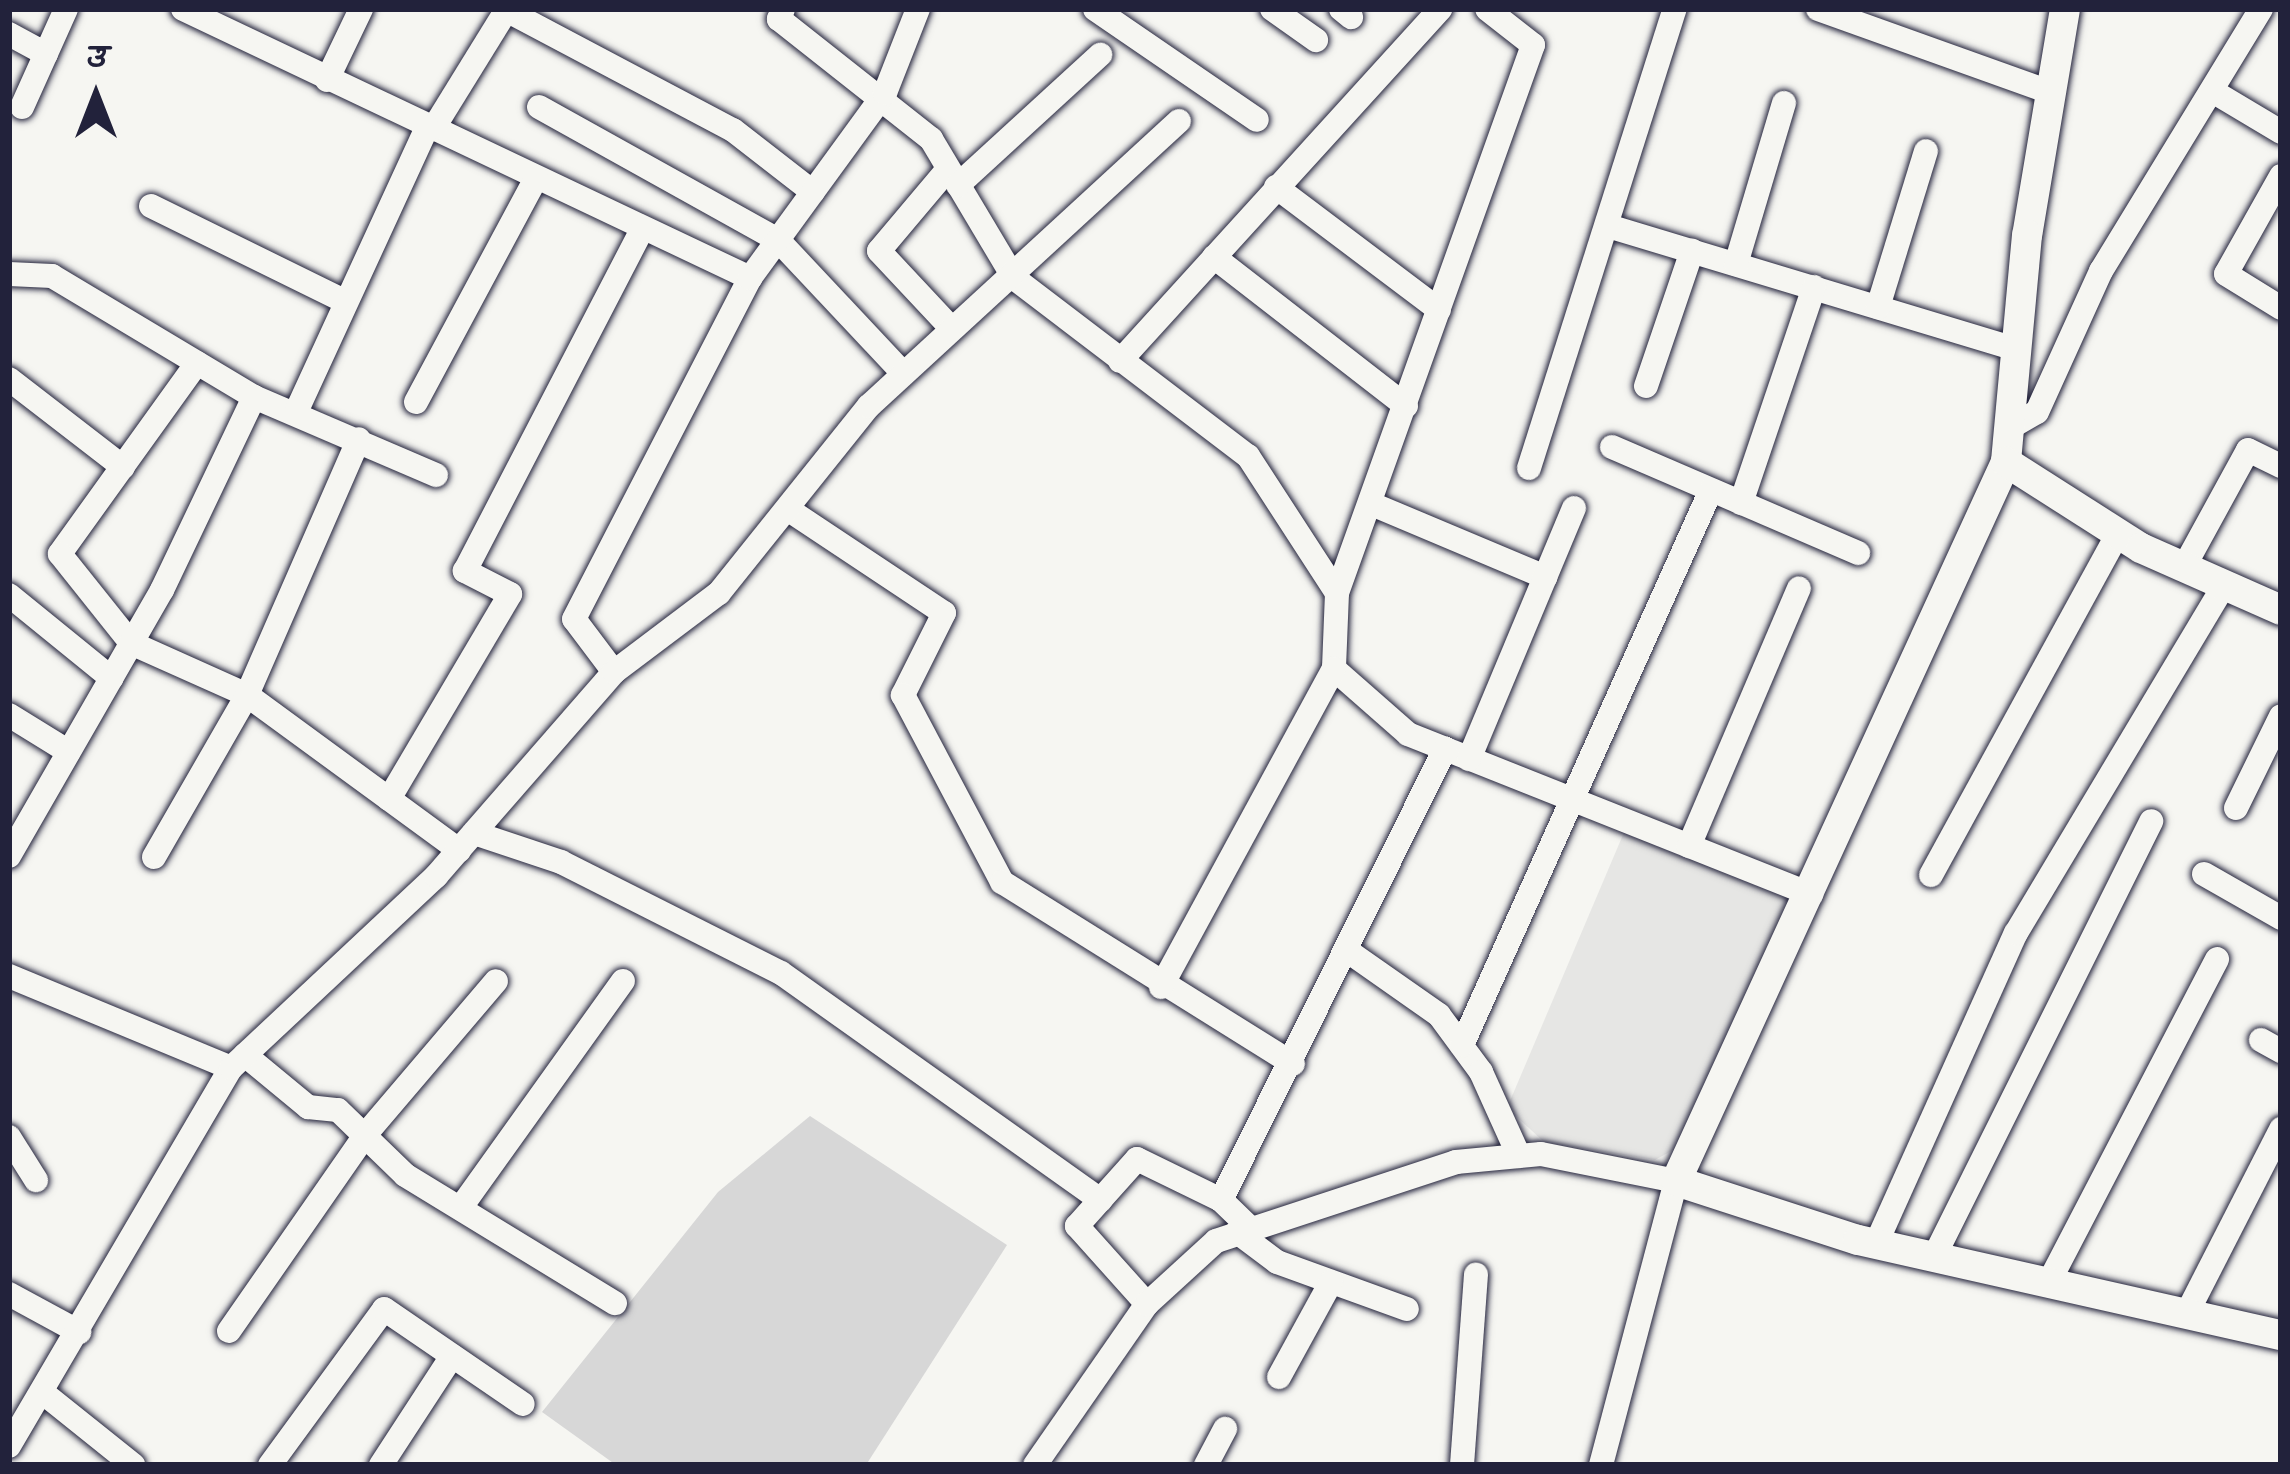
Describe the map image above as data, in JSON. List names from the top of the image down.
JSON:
{
  "north": "top"
}
